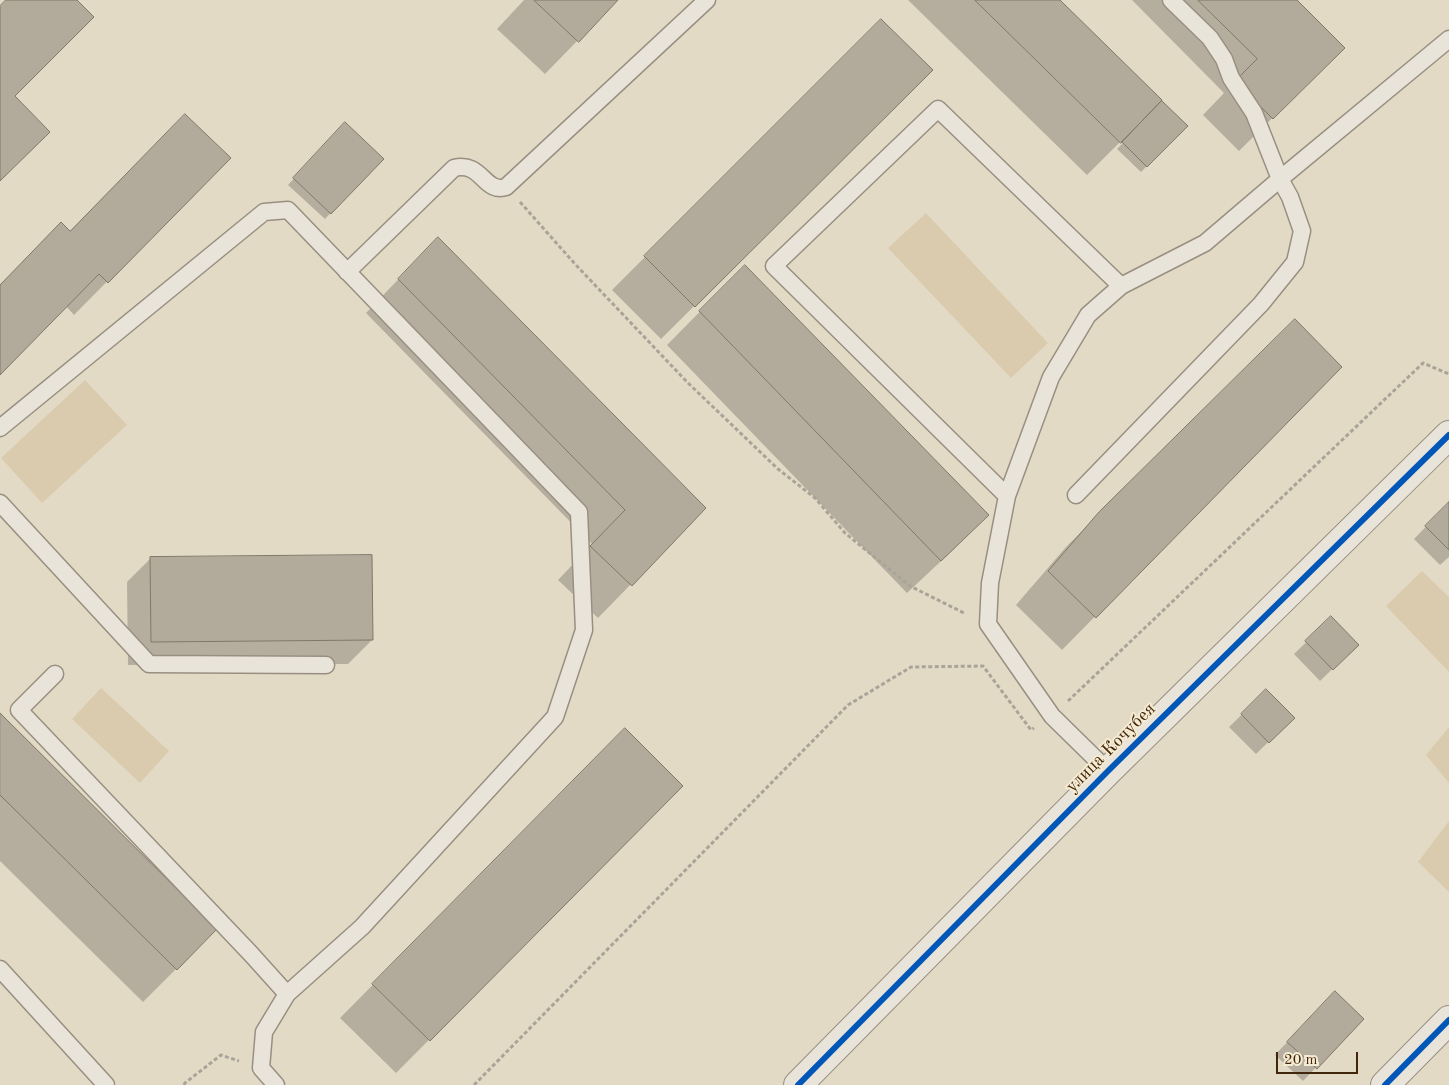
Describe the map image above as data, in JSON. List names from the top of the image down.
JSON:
{
  "streets": {
    "street": ["улица Кочубея"]
  },
  "scale_bar": "20 m"
}
